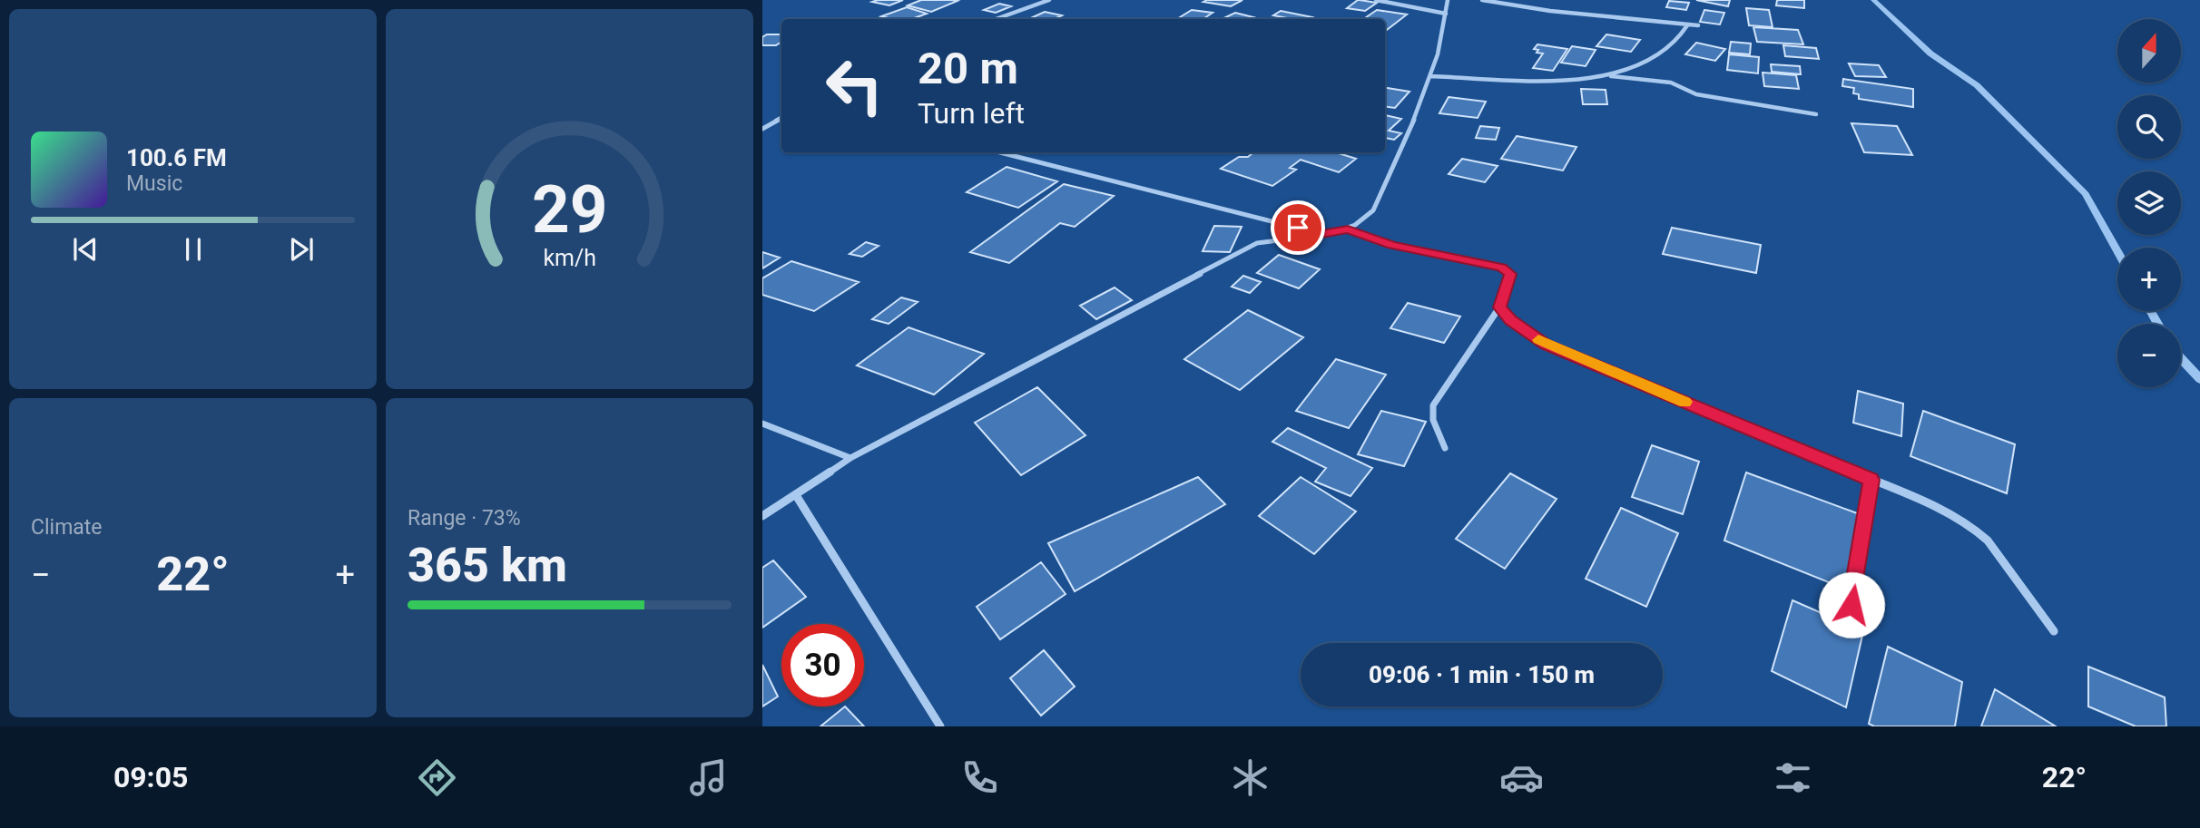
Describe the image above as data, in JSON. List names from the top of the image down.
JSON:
{
  "north": "top",
  "page": {
    "map_buttons": ["+", "−"],
    "turn": ["20 m", "Turn left"],
    "song": ["100.6 FM", "Music"],
    "tile": [
      "Climate",
      ["Range · 73%", "365 km"]
    ],
    "heat": ["−", "22°", "+"],
    "limit": "30",
    "trip": "09:06 · 1 min · 150 m",
    "tabs": ["09:05", "22°"],
    "gauge": ["29", "km/h"]
  }
}
